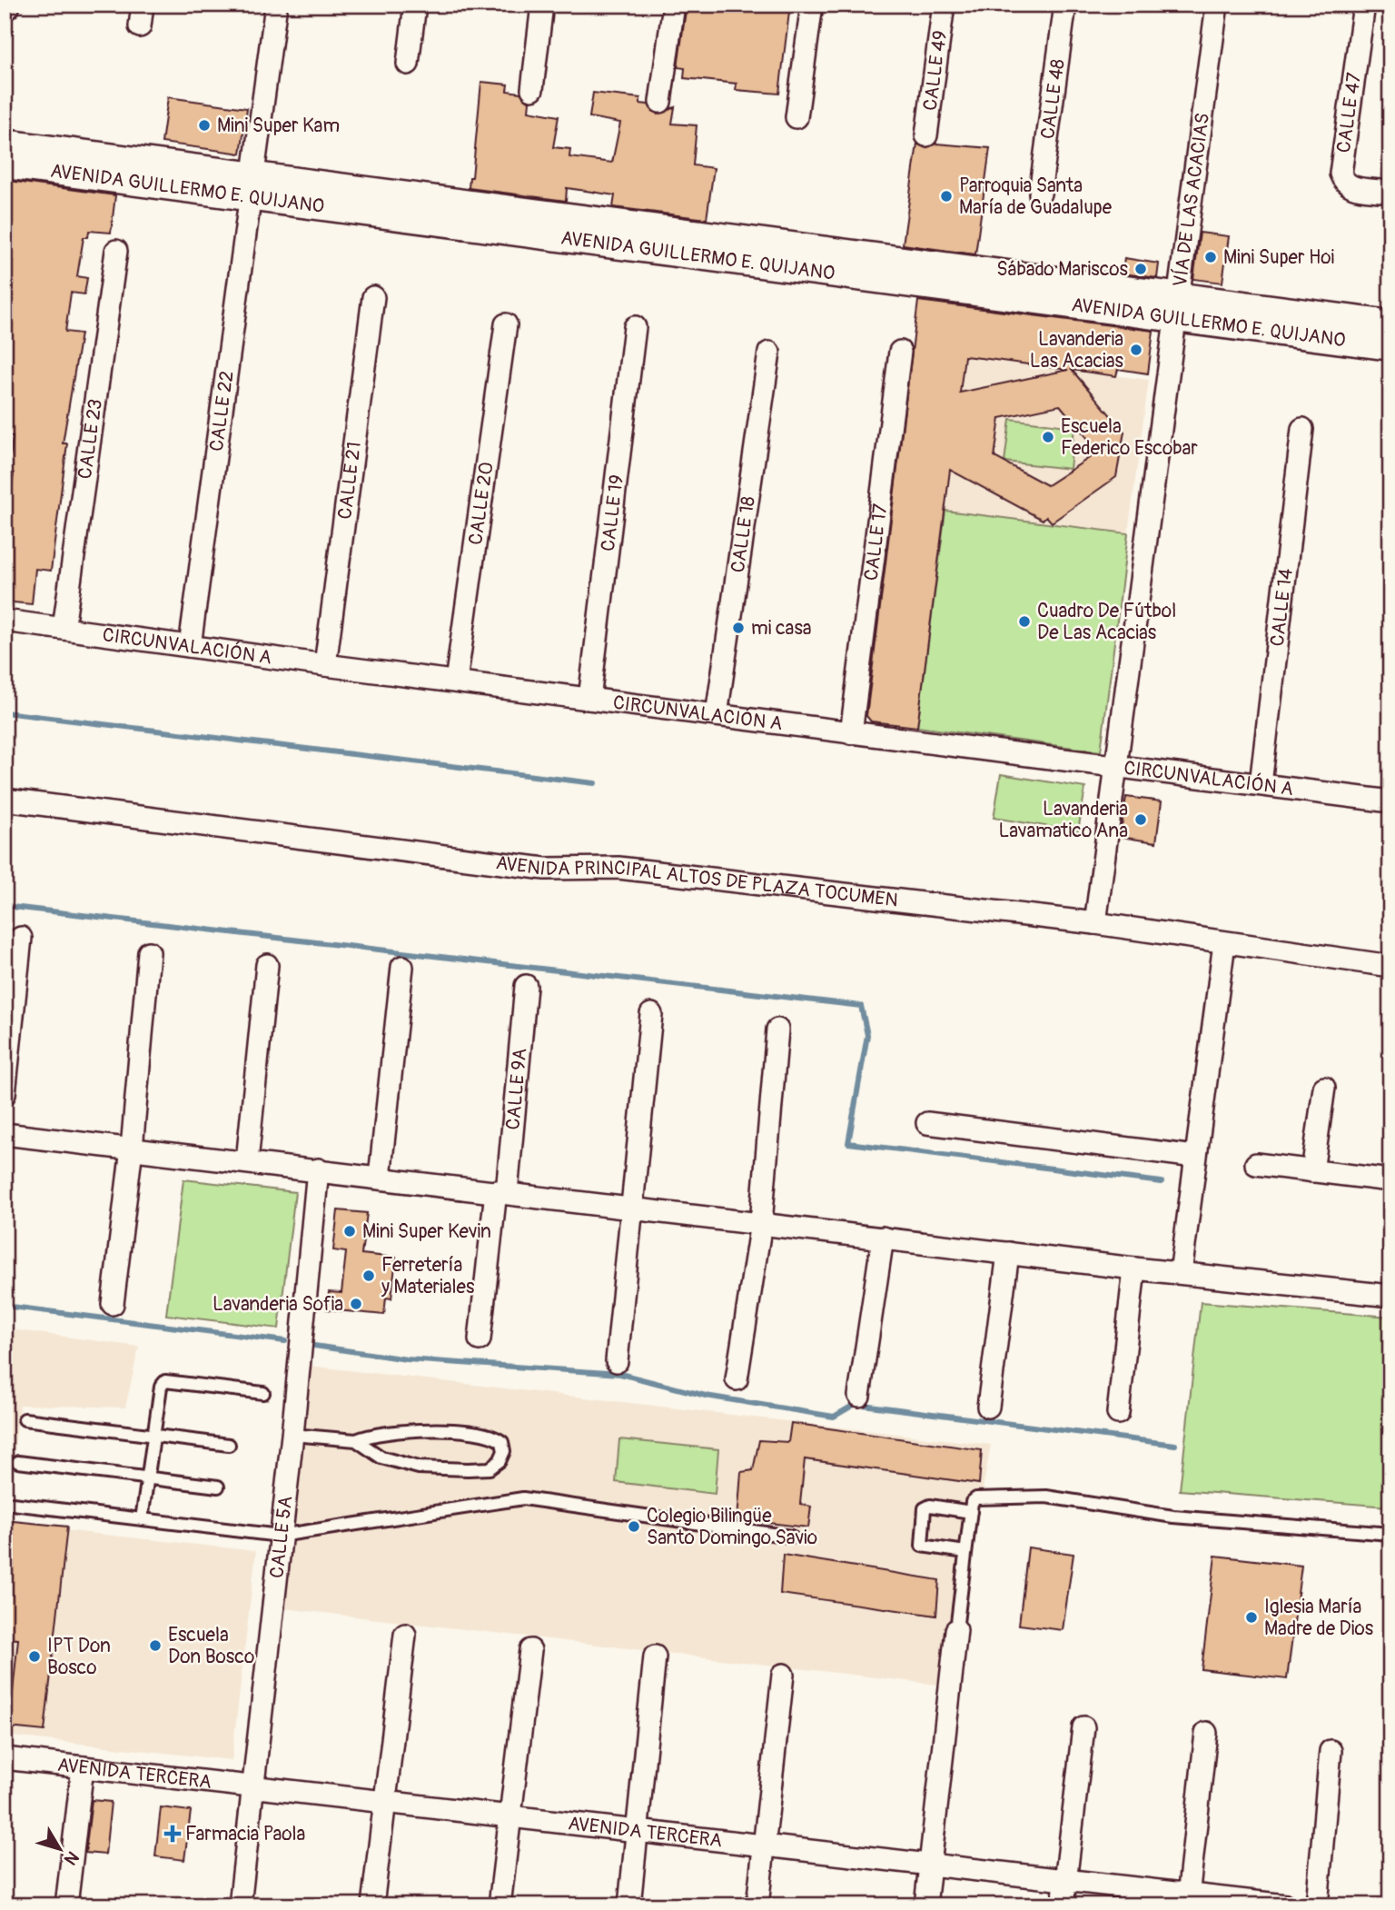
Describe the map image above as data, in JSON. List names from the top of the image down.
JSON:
{
  "streets": {
    "street": [
      "CALLE 49",
      "CALLE 48",
      "CALLE 47",
      "AVENIDA GUILLERMO E. QUIJANO",
      "VÍA DE LAS ACACIAS",
      "CALLE 22",
      "CALLE 23",
      "CALLE 21",
      "CALLE 20",
      "CALLE 19",
      "CALLE 18",
      "CALLE 17",
      "CALLE 14",
      "CIRCUNVALACIÓN A",
      "AVENIDA PRINCIPAL ALTOS DE PLAZA TOCUMEN",
      "CALLE 9A",
      "CALLE 5A",
      "AVENIDA TERCERA"
    ]
  },
  "crossings": [
    ["AVENIDA GUILLERMO E. QUIJANO", "VÍA DE LAS ACACIAS"],
    ["AVENIDA GUILLERMO E. QUIJANO", "CALLE 22"],
    ["VÍA DE LAS ACACIAS", "CIRCUNVALACIÓN A"],
    ["VÍA DE LAS ACACIAS", "AVENIDA PRINCIPAL ALTOS DE PLAZA TOCUMEN"],
    ["CALLE 22", "CIRCUNVALACIÓN A"],
    ["CALLE 23", "CIRCUNVALACIÓN A"],
    ["CALLE 21", "CIRCUNVALACIÓN A"],
    ["CALLE 20", "CIRCUNVALACIÓN A"],
    ["CALLE 19", "CIRCUNVALACIÓN A"],
    ["CALLE 18", "CIRCUNVALACIÓN A"],
    ["CALLE 17", "CIRCUNVALACIÓN A"],
    ["CALLE 14", "CIRCUNVALACIÓN A"],
    ["CALLE 5A", "AVENIDA TERCERA"]
  ],
  "places": {
    "other": [
      "Mini Super Kam",
      "Parroquia Santa María de Guadalupe",
      "Mini Super Hoi",
      "Sábado Mariscos",
      "Lavanderia Las Acacias",
      "Escuela Federico Escobar",
      "Cuadro De Fútbol De Las Acacias",
      "mi casa",
      "Lavanderia Lavamatico Ana",
      "Mini Super Kevin",
      "Ferretería y Materiales",
      "Lavanderia Sofia",
      "Colegio Bilingüe Santo Domingo Savio",
      "Iglesia María Madre de Dios",
      "Escuela Don Bosco",
      "IPT Don Bosco"
    ],
    "health": ["Farmacia Paola"]
  },
  "north": "bottom right"
}
